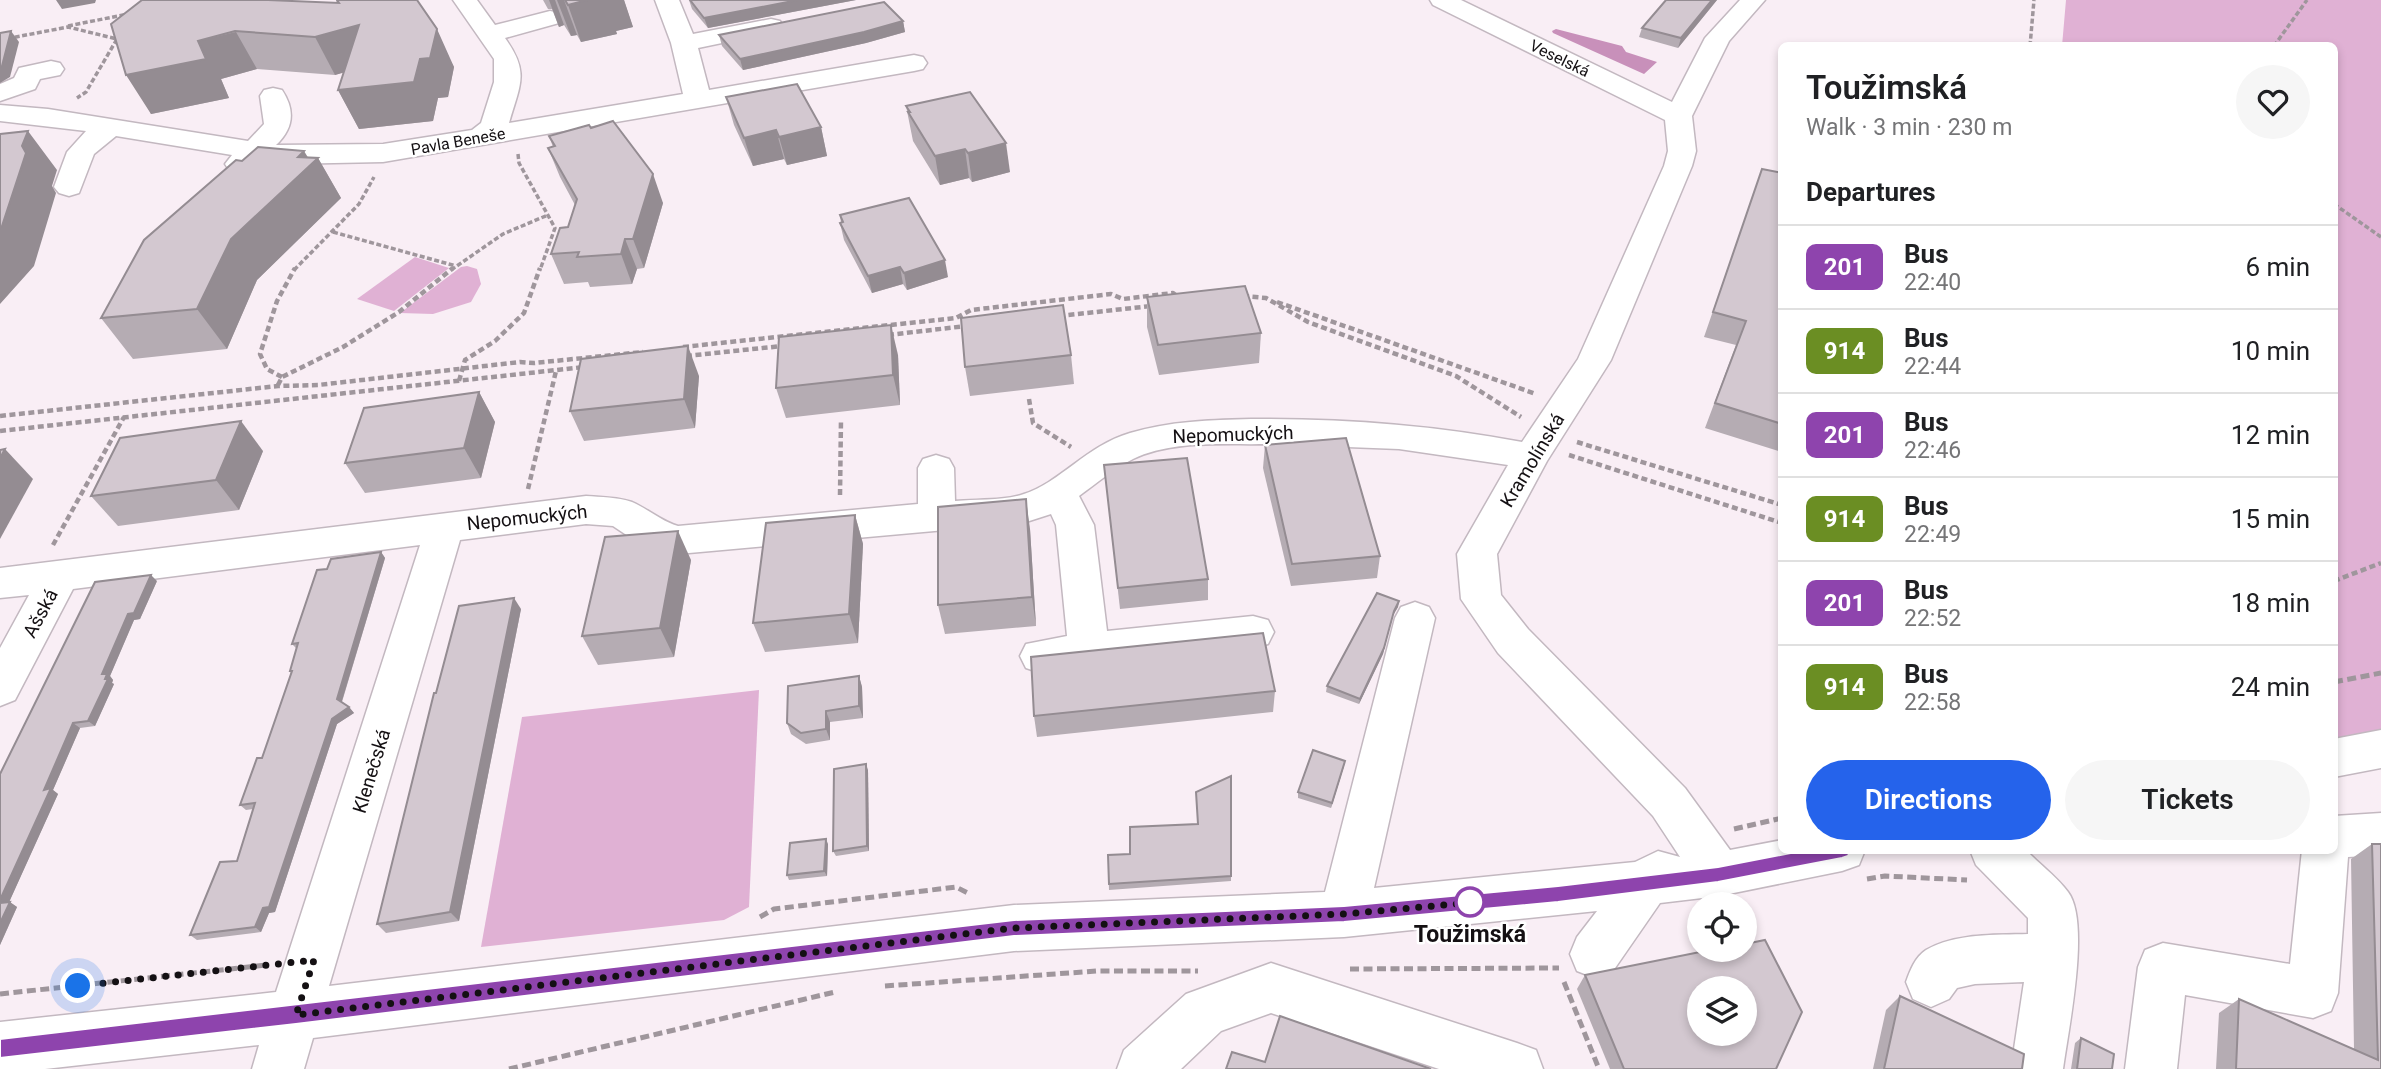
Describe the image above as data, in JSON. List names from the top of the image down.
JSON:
{
  "streets": {
    "street": [
      "Veselská",
      "Pavla Beneše",
      "Nepomuckých",
      "Kramolínská",
      "Ašská",
      "Klenečská"
    ]
  },
  "crossings": [
    ["Veselská", "Kramolínská"],
    ["Nepomuckých", "Kramolínská"],
    ["Nepomuckých", "Ašská"],
    ["Nepomuckých", "Klenečská"]
  ],
  "places": ["Toužimská"],
  "lines": ["bus line 201"],
  "page": {
    "heading": [
      ["Toužimská", "Walk · 3 min · 230 m"],
      "Departures"
    ],
    "list": [
      {
        "mark": "201",
        "name": "Bus",
        "note": "22:40",
        "value": "6 min"
      },
      {
        "mark": "914",
        "name": "Bus",
        "note": "22:44",
        "value": "10 min"
      },
      {
        "mark": "201",
        "name": "Bus",
        "note": "22:46",
        "value": "12 min"
      },
      {
        "mark": "914",
        "name": "Bus",
        "note": "22:49",
        "value": "15 min"
      },
      {
        "mark": "201",
        "name": "Bus",
        "note": "22:52",
        "value": "18 min"
      },
      {
        "mark": "914",
        "name": "Bus",
        "note": "22:58",
        "value": "24 min"
      }
    ],
    "buttons": ["Directions", "Tickets"]
  }
}
